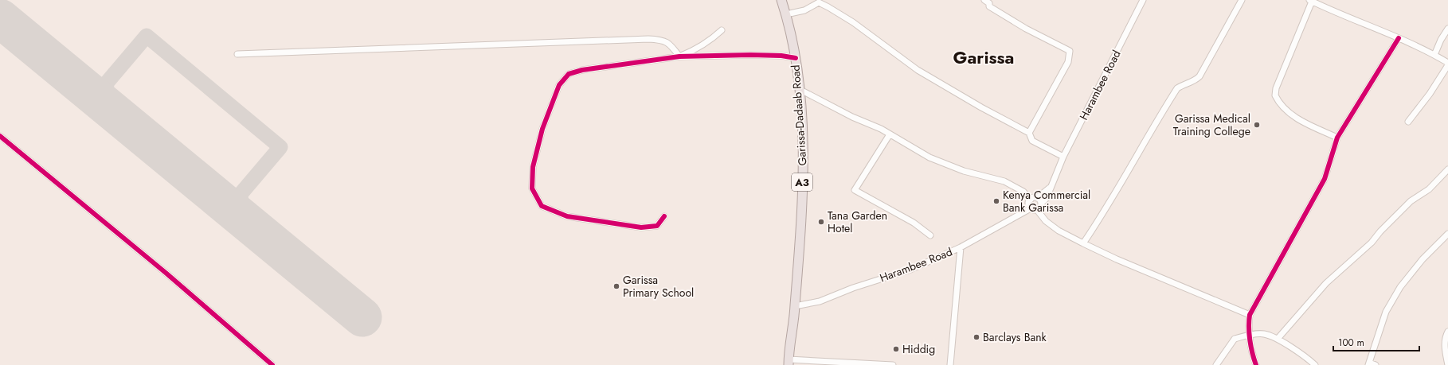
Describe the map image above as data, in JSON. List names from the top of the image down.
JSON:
{
  "streets": {
    "highway": ["Garissa-Dadaab Road", "A3"],
    "street": ["Harambee Road"]
  },
  "crossings": [
    ["Harambee Road", "Garissa-Dadaab Road"]
  ],
  "districts": ["Garissa"],
  "places": [
    "Garissa Medical Training College",
    "Kenya Commercial Bank Garissa",
    "Tana Garden Hotel",
    "Garissa Primary School",
    "Barclays Bank",
    "Hiddig"
  ],
  "scale_bar": "100 m"
}
